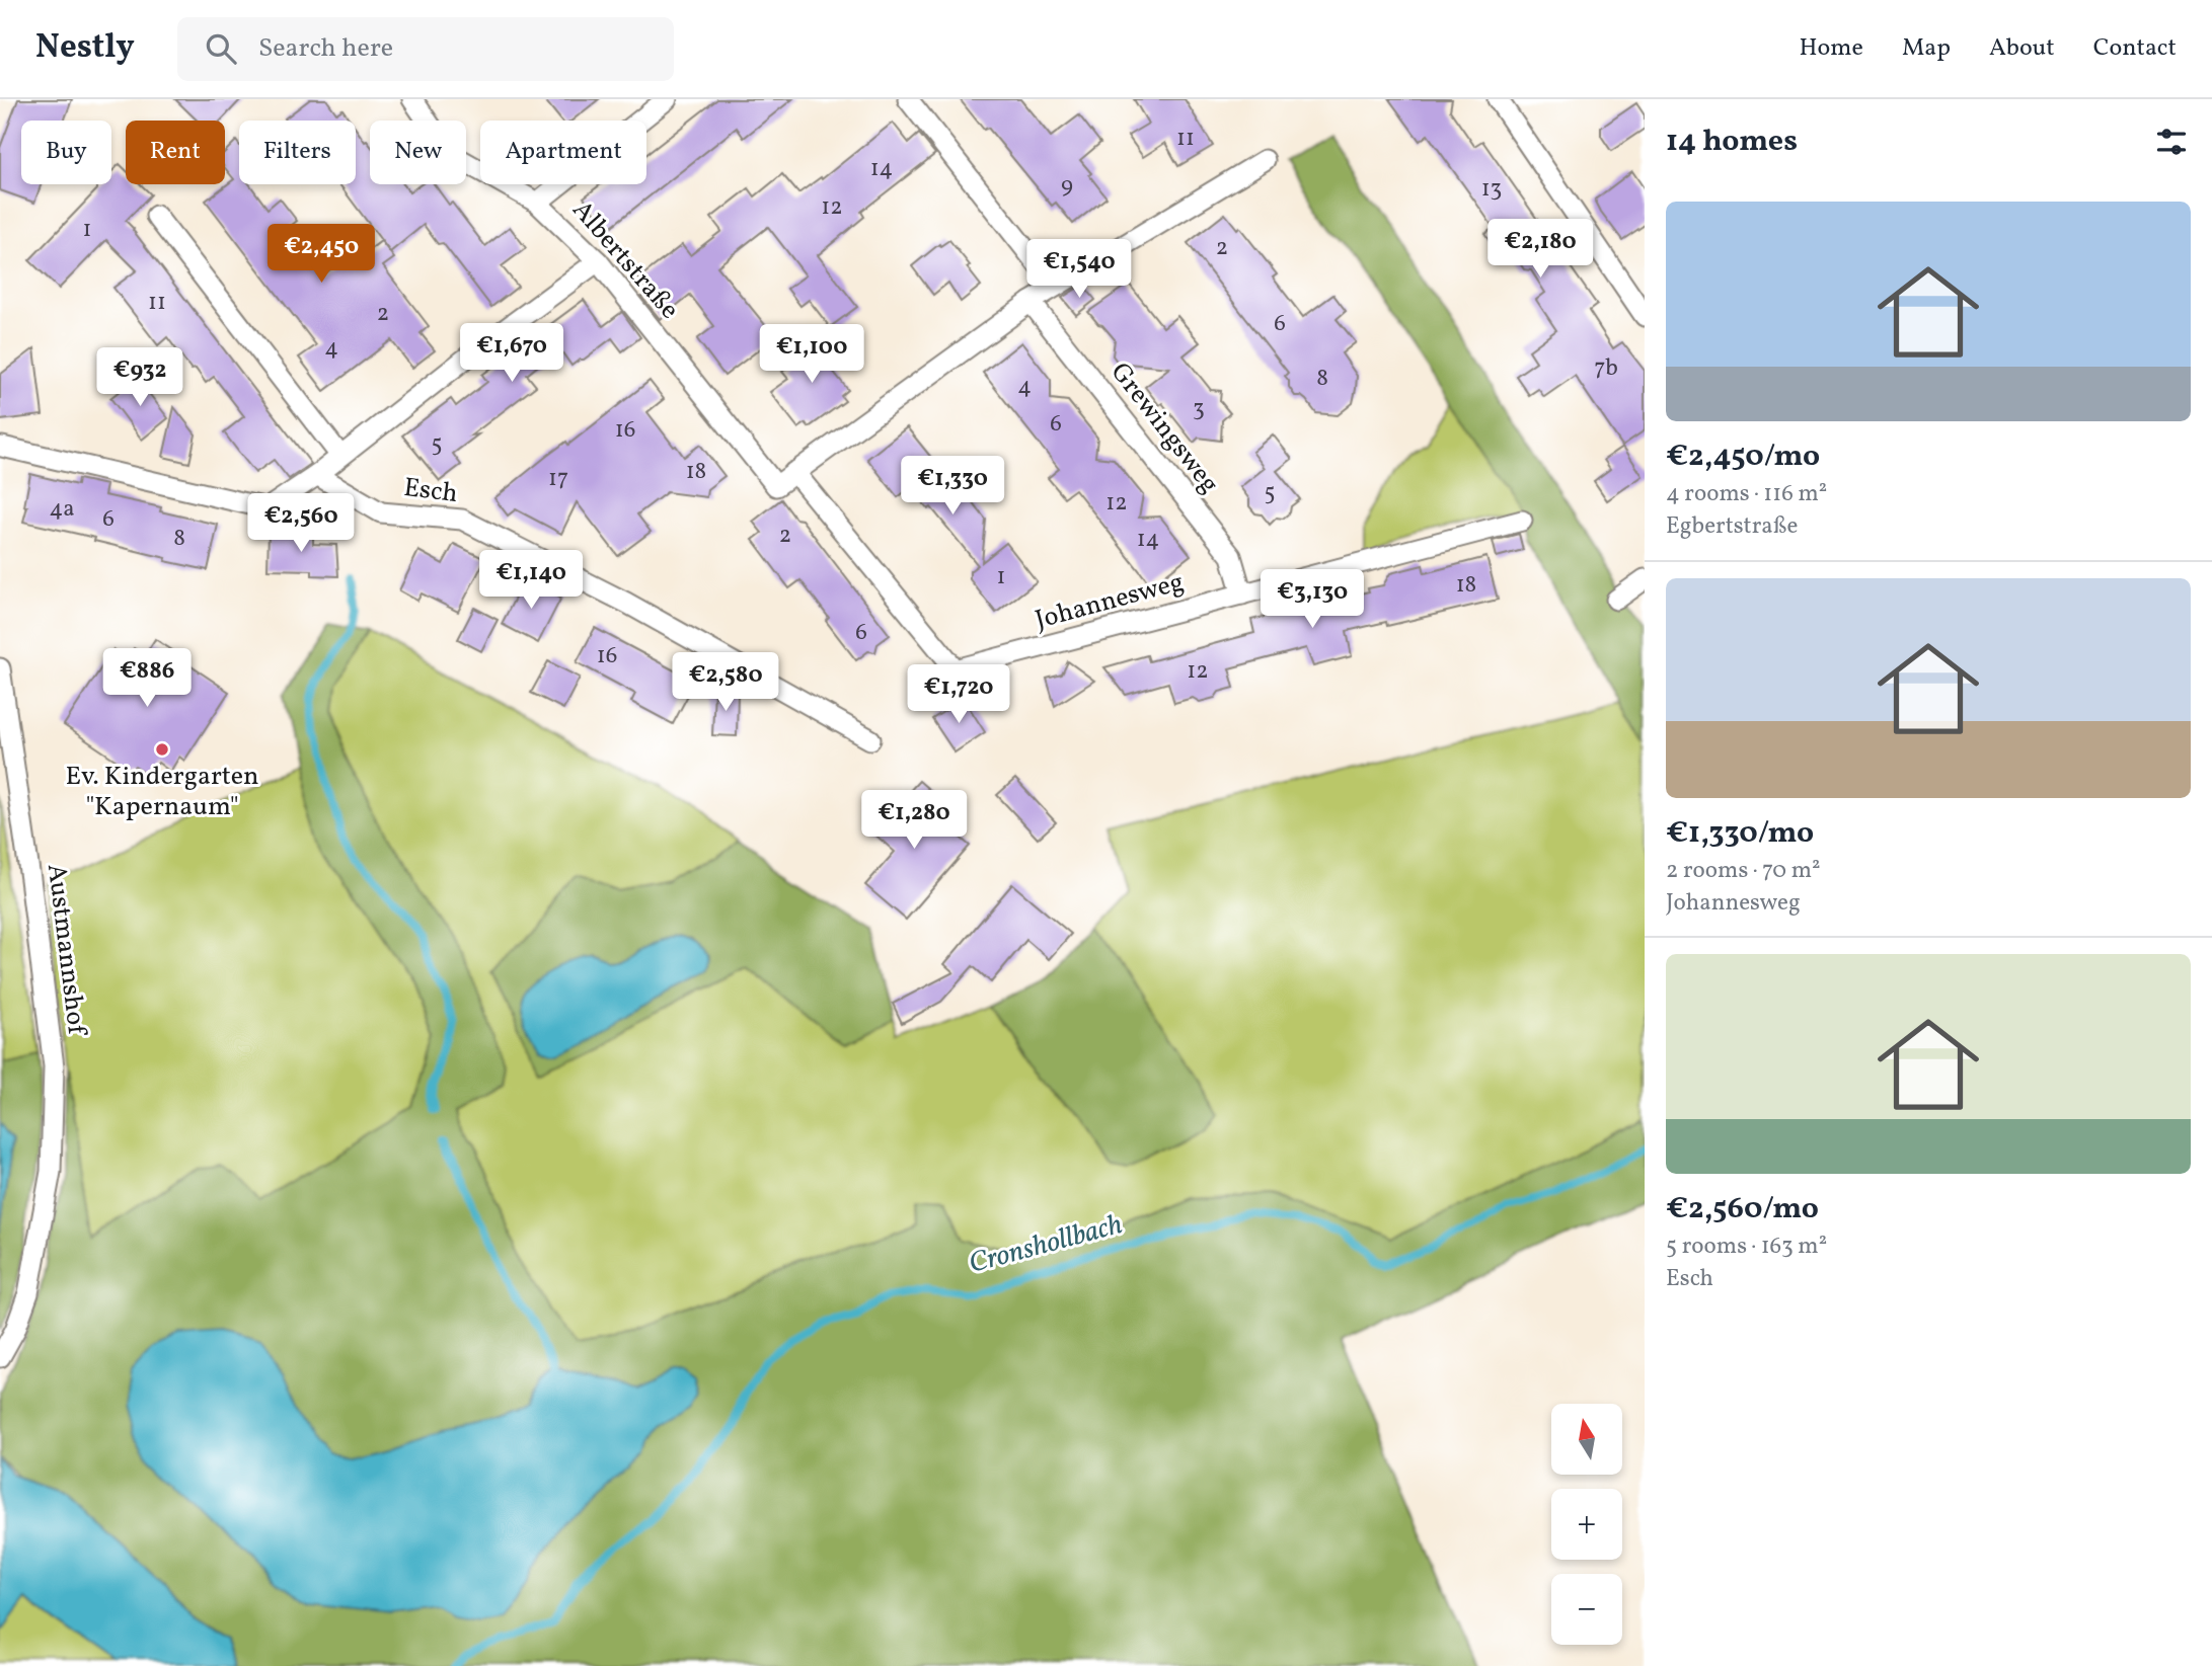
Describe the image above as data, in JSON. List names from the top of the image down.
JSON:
{
  "streets": {
    "street": [
      "Albertstraße",
      "Grewingsweg",
      "Esch",
      "Johannesweg",
      "Austmannshof"
    ]
  },
  "crossings": [
    ["Albertstraße", "Johannesweg"],
    ["Grewingsweg", "Johannesweg"]
  ],
  "water": ["Cronshollbach"],
  "places": ["Ev. Kindergarten \"Kapernaum\""],
  "house_numbers": [
    "11",
    "14",
    "9",
    "13",
    "12",
    "1",
    "2",
    "11",
    "2",
    "6",
    "4",
    "7b",
    "8",
    "4",
    "3",
    "6",
    "16",
    "5",
    "18",
    "17",
    "5",
    "12",
    "4a",
    "6",
    "2",
    "8",
    "14",
    "1",
    "18",
    "6",
    "16",
    "12"
  ],
  "north": "top",
  "page": {
    "header": "Nestly",
    "search": "Search here",
    "nav": [
      "Home",
      "Map",
      "About",
      "Contact"
    ],
    "heading": "14 homes",
    "chip": [
      "Buy",
      "Rent",
      "Filters",
      "New",
      "Apartment"
    ],
    "list": [
      {
        "name": "€2,450/mo",
        "note": "4 rooms · 116 m² · Egbertstraße"
      },
      {
        "name": "€1,330/mo",
        "note": "2 rooms · 70 m² · Johannesweg"
      },
      {
        "name": "€2,560/mo",
        "note": "5 rooms · 163 m² · Esch"
      }
    ],
    "price": [
      "€2,180",
      "€2,450",
      "€1,540",
      "€1,670",
      "€1,100",
      "€932",
      "€1,330",
      "€2,560",
      "€1,140",
      "€3,130",
      "€886",
      "€2,580",
      "€1,720",
      "€1,280"
    ],
    "map_buttons": ["+", "−"]
  }
}
